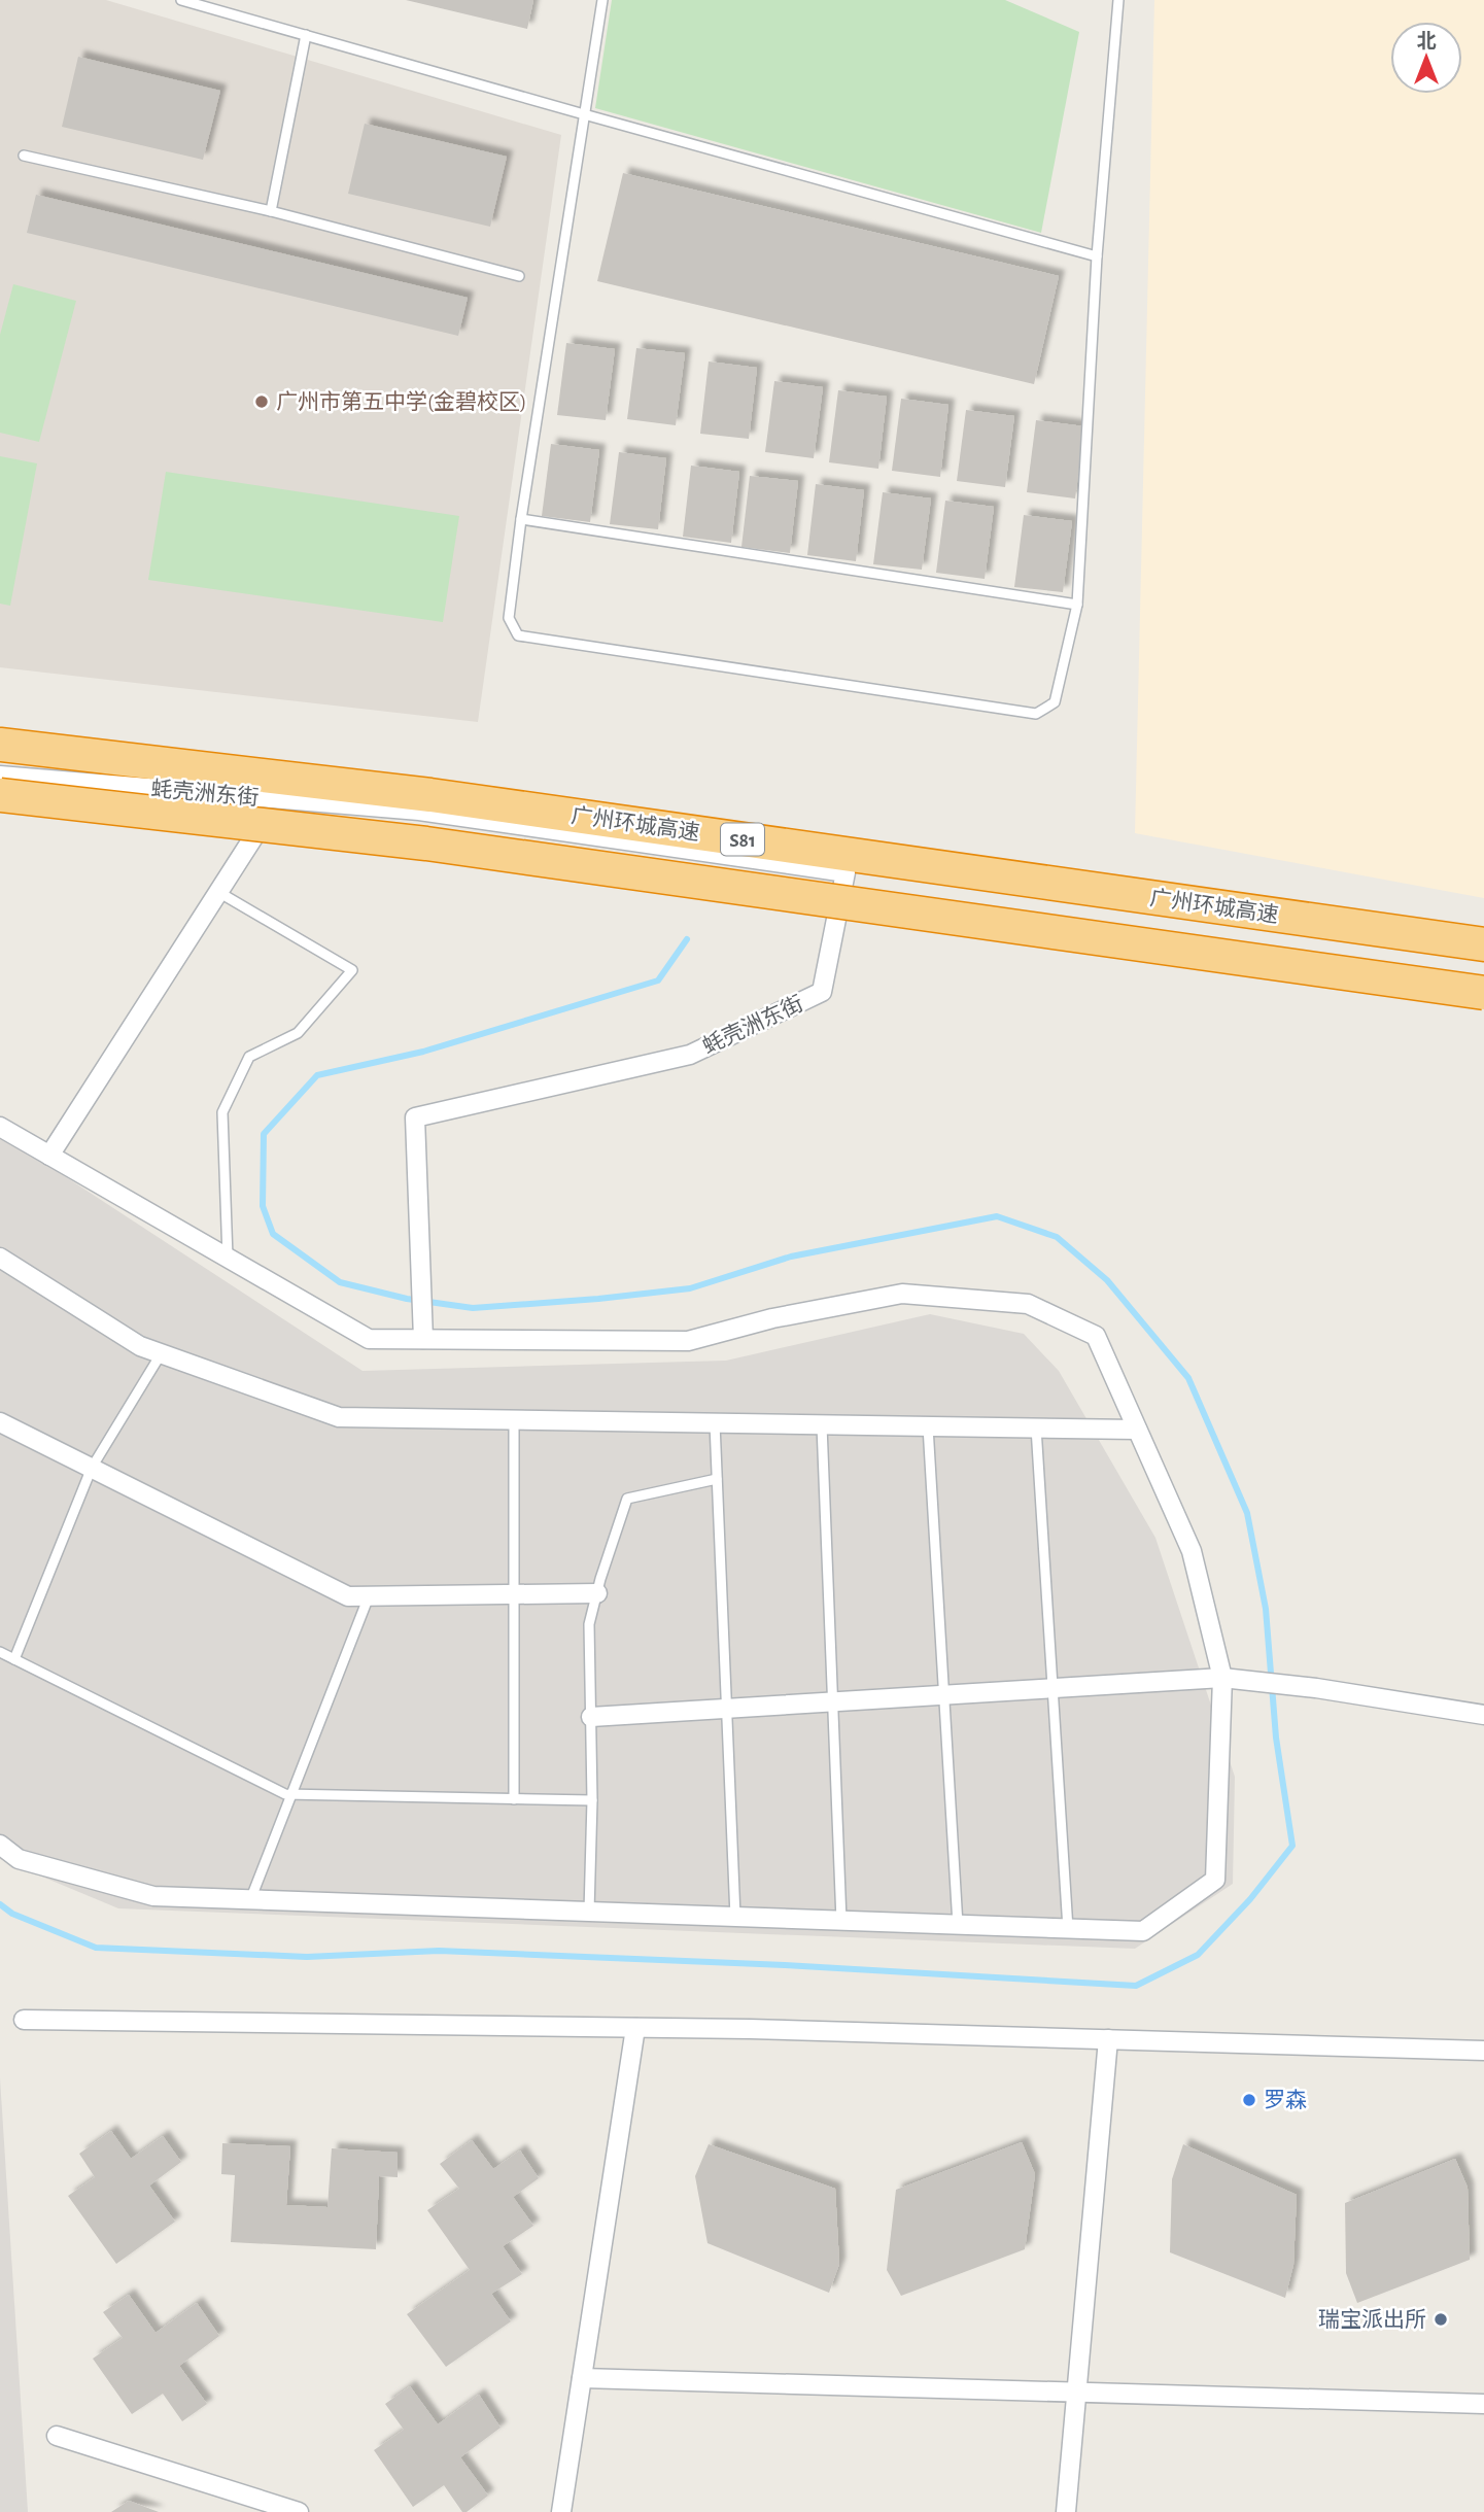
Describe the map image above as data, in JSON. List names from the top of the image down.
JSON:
{
  "streets": {
    "highway": ["广州环城高速", "S81"],
    "street": ["蚝壳洲东街"]
  },
  "places": ["广州市第五中学(金碧校区)", "罗森", "瑞宝派出所"],
  "north": "top"
}
